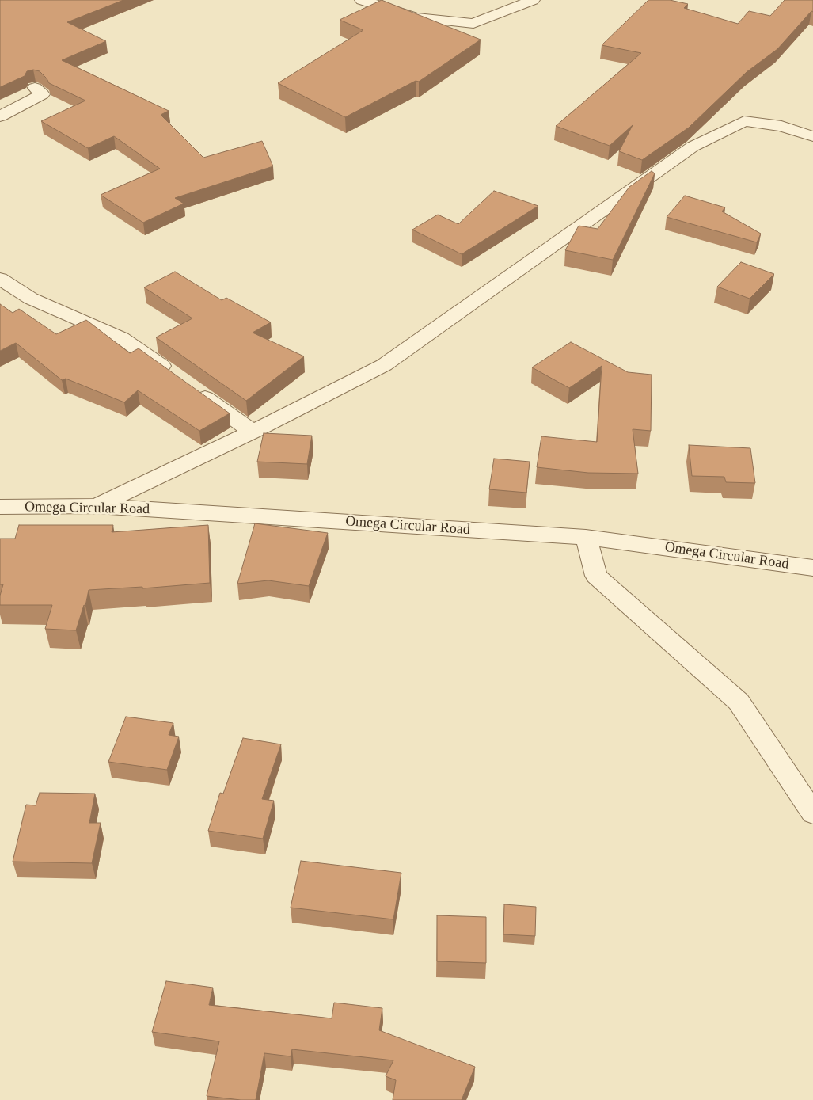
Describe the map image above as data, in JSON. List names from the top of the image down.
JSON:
{
  "streets": {
    "street": ["Omega Circular Road"]
  }
}
